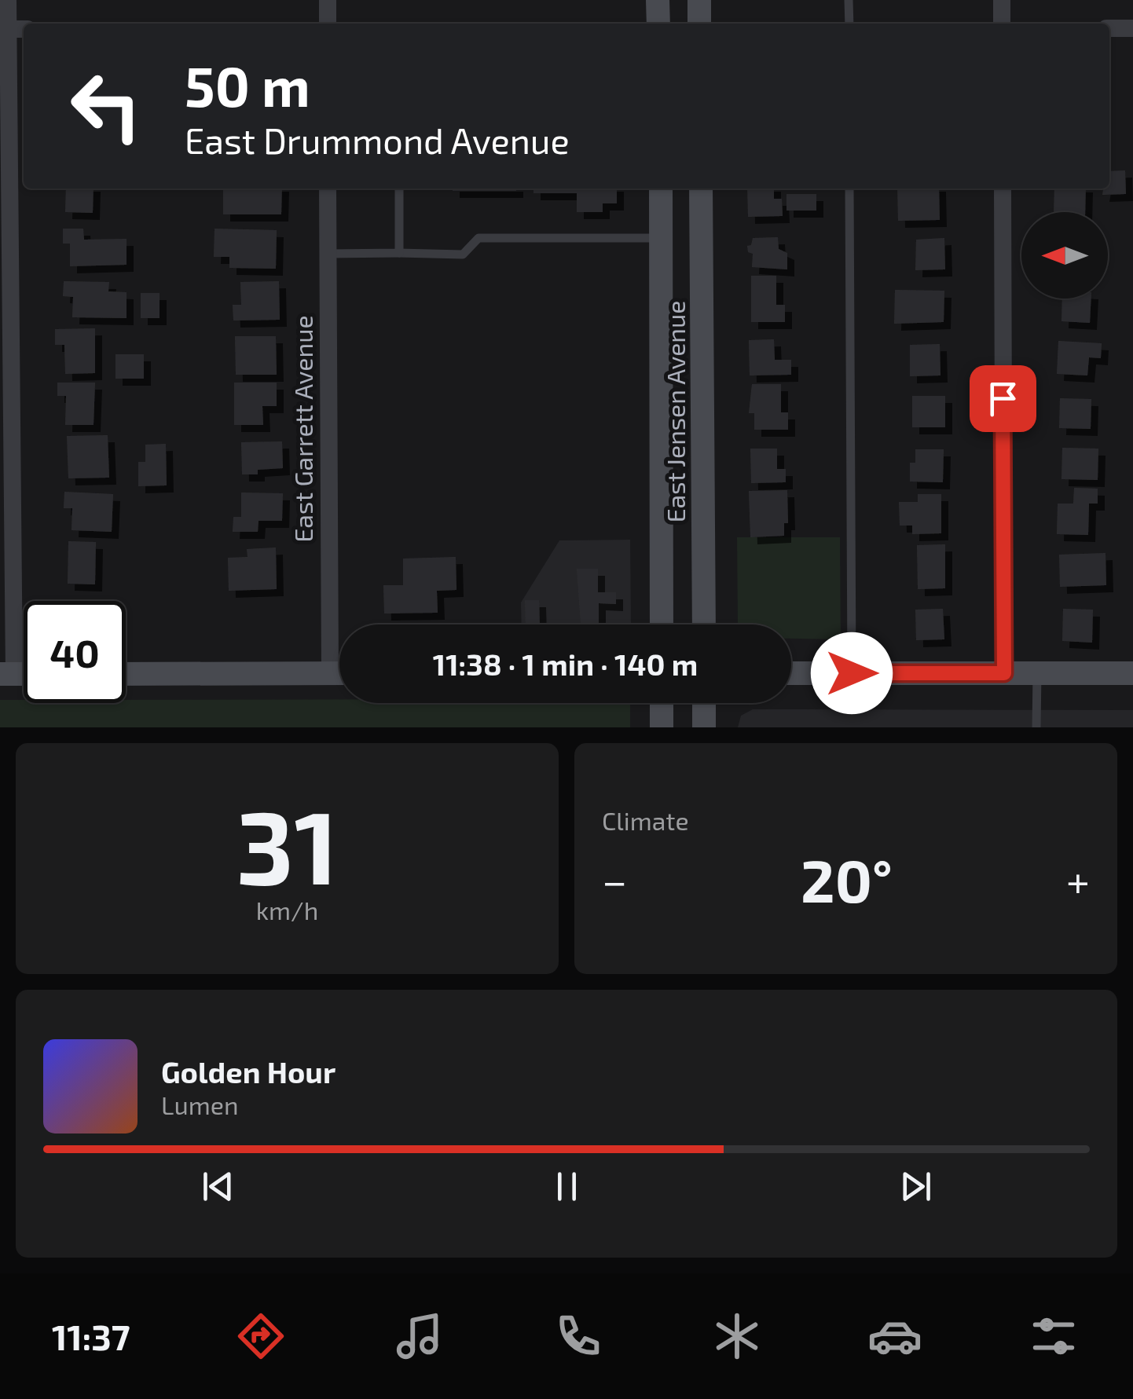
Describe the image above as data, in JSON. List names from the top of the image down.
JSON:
{
  "streets": {
    "main road": ["East Jensen Avenue"],
    "street": ["East Garrett Avenue"]
  },
  "north": "left",
  "page": {
    "turn": ["50 m", "East Drummond Avenue"],
    "limit": "40",
    "trip": "11:38 · 1 min · 140 m",
    "tile": [
      ["31", "km/h"],
      "Climate"
    ],
    "heat": ["−", "20°", "+"],
    "song": ["Golden Hour", "Lumen"],
    "tabs": "11:37"
  }
}
